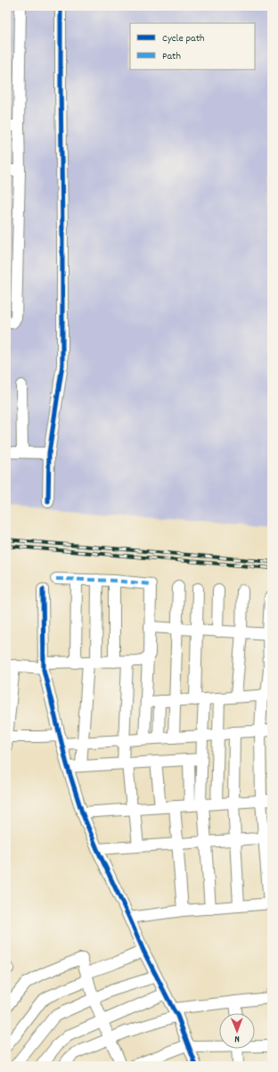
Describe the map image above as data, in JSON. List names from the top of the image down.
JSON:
{
  "legend": ["Cycle path", "Path"],
  "north": "bottom"
}
